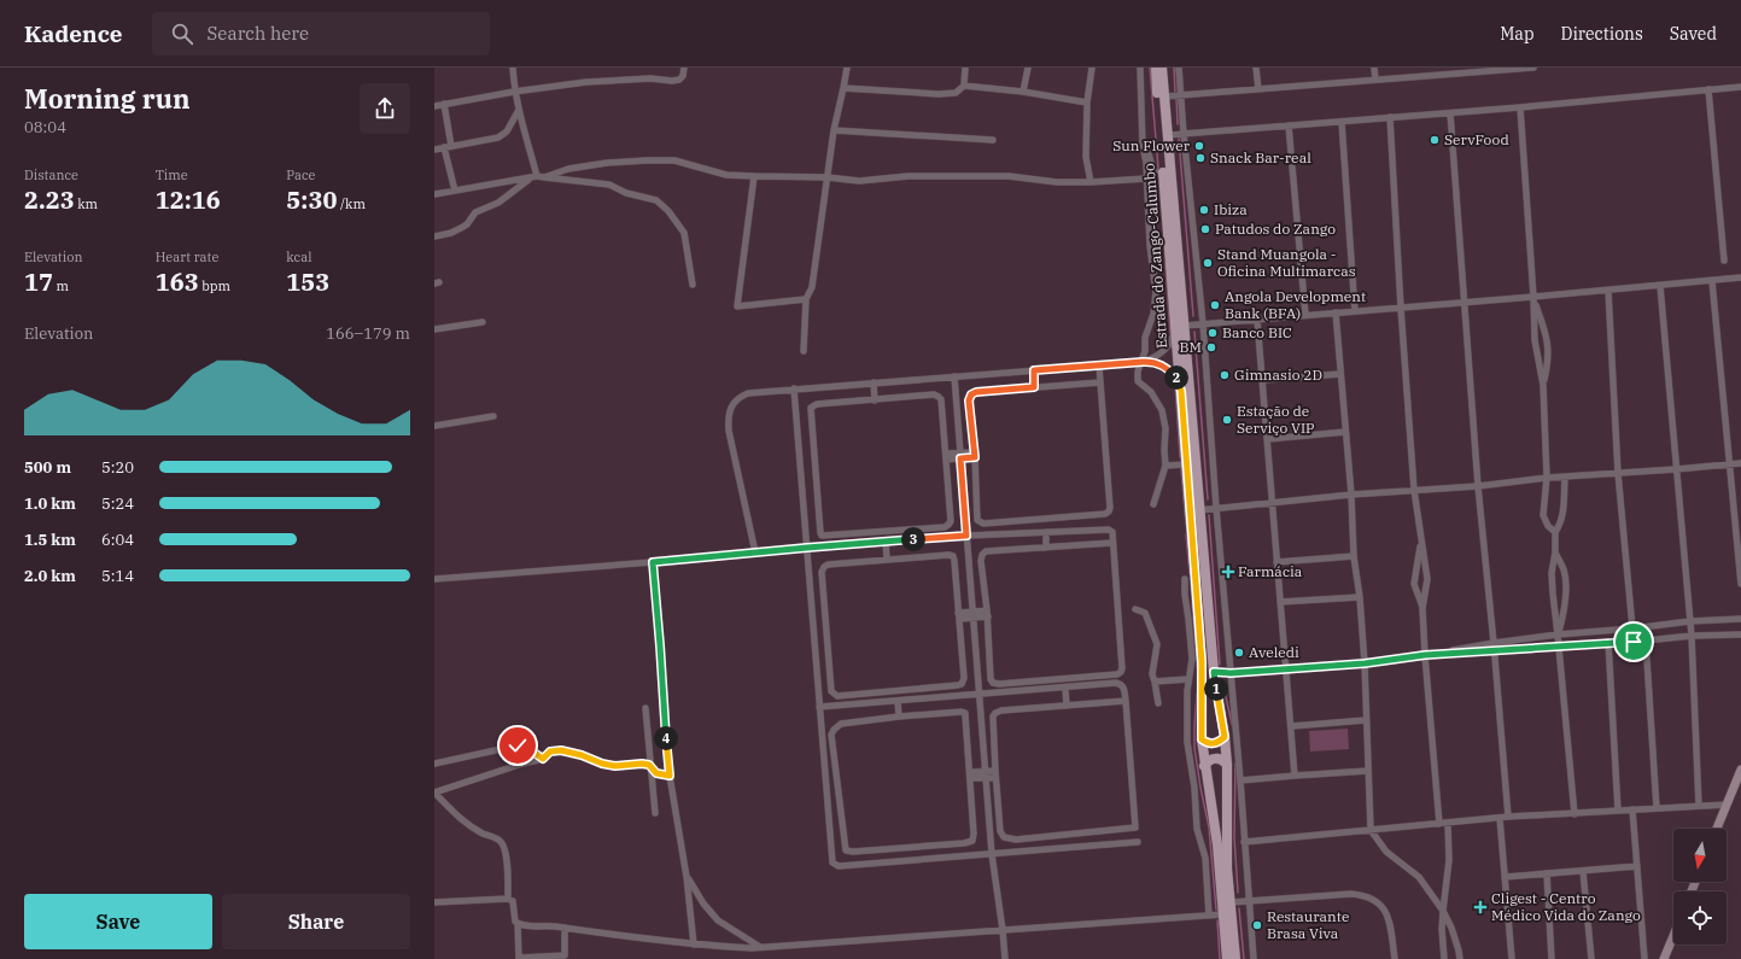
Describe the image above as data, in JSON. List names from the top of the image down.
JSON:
{
  "streets": {
    "main road": ["Estrada do Zango-Calumbo"]
  },
  "places": {
    "other": [
      "ServFood",
      "Sun Flower",
      "Snack Bar-real",
      "Ibiza",
      "Patudos do Zango",
      "Stand Muangola - Oficina Multimarcas",
      "Angola Development Bank (BFA)",
      "Banco BIC",
      "BM",
      "Gimnasio 2D",
      "Estação de Serviço VIP",
      "Aveledi",
      "Restaurante Brasa Viva"
    ],
    "health": ["Farmácia", "Cligest - Centro Médico Vida do Zango"]
  },
  "north": "bottom",
  "page": {
    "header": "Kadence",
    "search": "Search here",
    "nav": ["Map", "Directions", "Saved"],
    "heading": ["Morning run", "08:04"],
    "stats": [
      ["Distance", "2.23 km"],
      ["Time", "12:16"],
      ["Pace", "5:30 /km"],
      ["Elevation", "17 m"],
      ["Heart rate", "163 bpm"],
      ["kcal", "153"]
    ],
    "chart": ["Elevation", "166–179 m"],
    "pins": [
      "2",
      "3",
      "1",
      "4"
    ],
    "list": [
      {
        "name": "500 m",
        "note": "5:20"
      },
      {
        "name": "1.0 km",
        "note": "5:24"
      },
      {
        "name": "1.5 km",
        "note": "6:04"
      },
      {
        "name": "2.0 km",
        "note": "5:14"
      }
    ],
    "buttons": ["Save", "Share"]
  }
}
